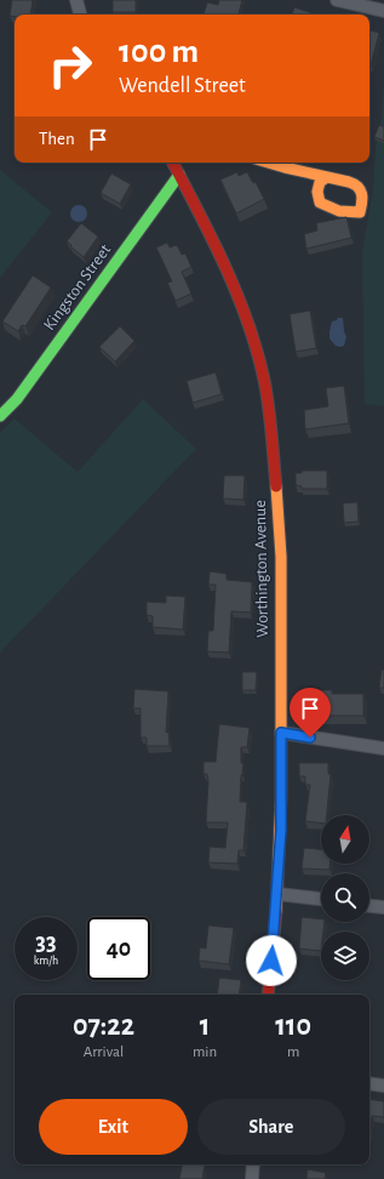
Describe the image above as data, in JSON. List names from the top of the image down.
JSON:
{
  "streets": {
    "street": ["Kingston Street", "Worthington Avenue"]
  },
  "crossings": [
    ["Kingston Street", "Worthington Avenue"]
  ],
  "north": "top",
  "page": {
    "turn": ["100 m", "Wendell Street"],
    "then": "Then",
    "speed": "33 km/h",
    "limit": "40",
    "eta": [
      "07:22",
      "Arrival",
      "1",
      "min",
      "110",
      "m"
    ],
    "buttons": ["Exit", "Share"]
  }
}
